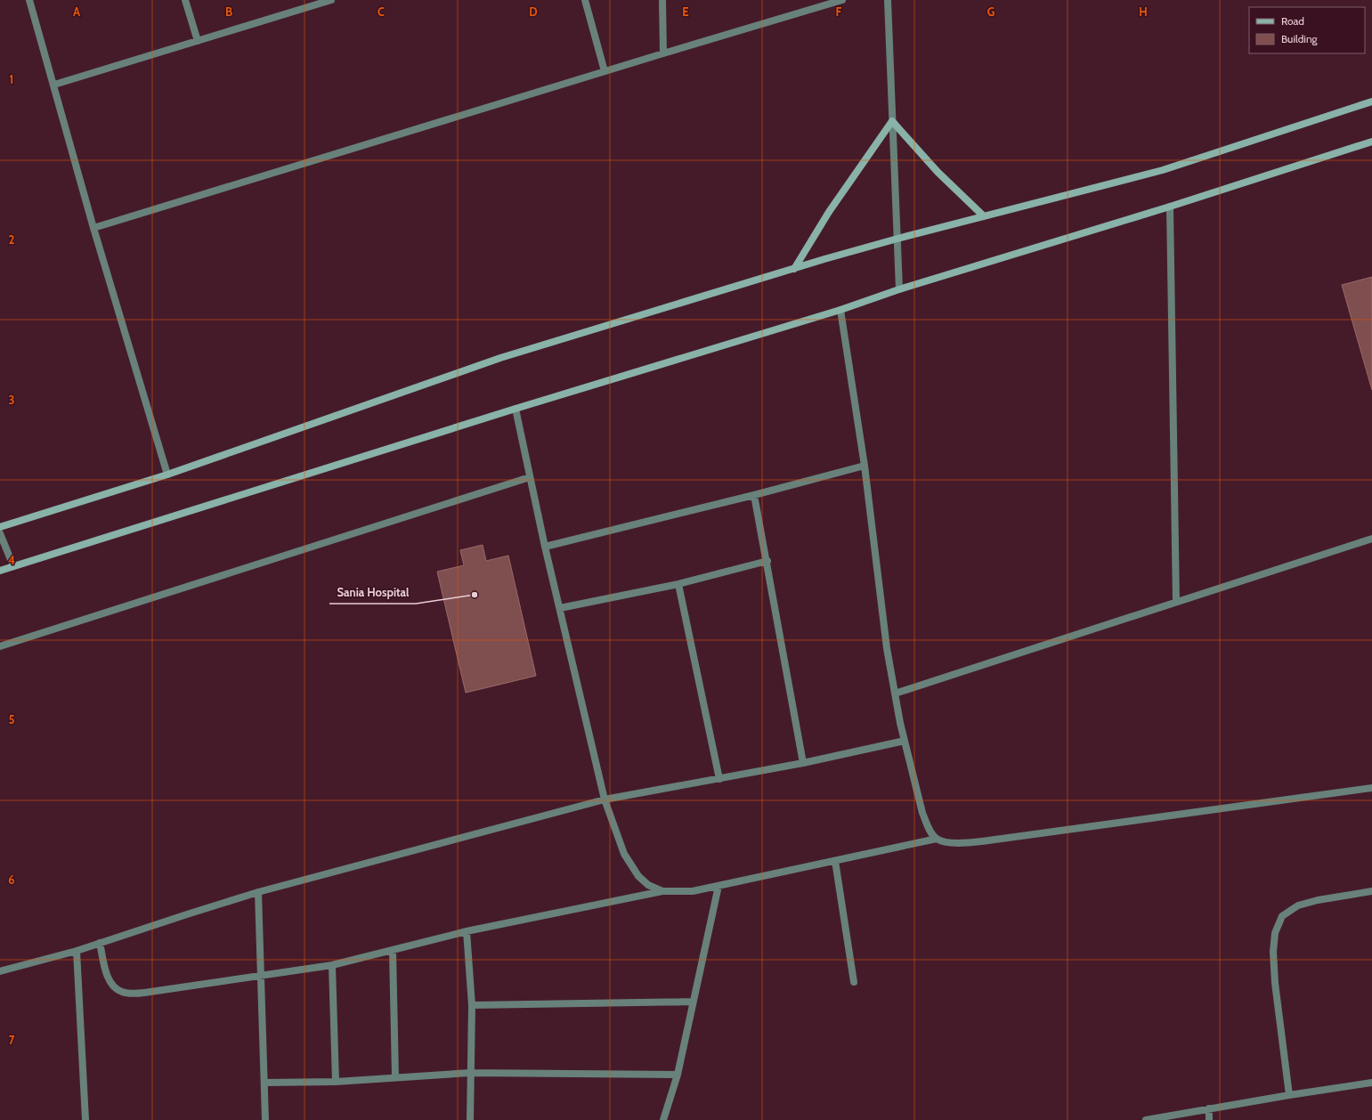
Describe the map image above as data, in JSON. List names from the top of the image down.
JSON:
{
  "places": ["Sania Hospital"],
  "legend": ["Road", "Building"],
  "grid": {
    "columns": [
      "A",
      "B",
      "C",
      "D",
      "E",
      "F",
      "G",
      "H"
    ],
    "rows": [
      "1",
      "2",
      "3",
      "4",
      "5",
      "6",
      "7"
    ]
  }
}
